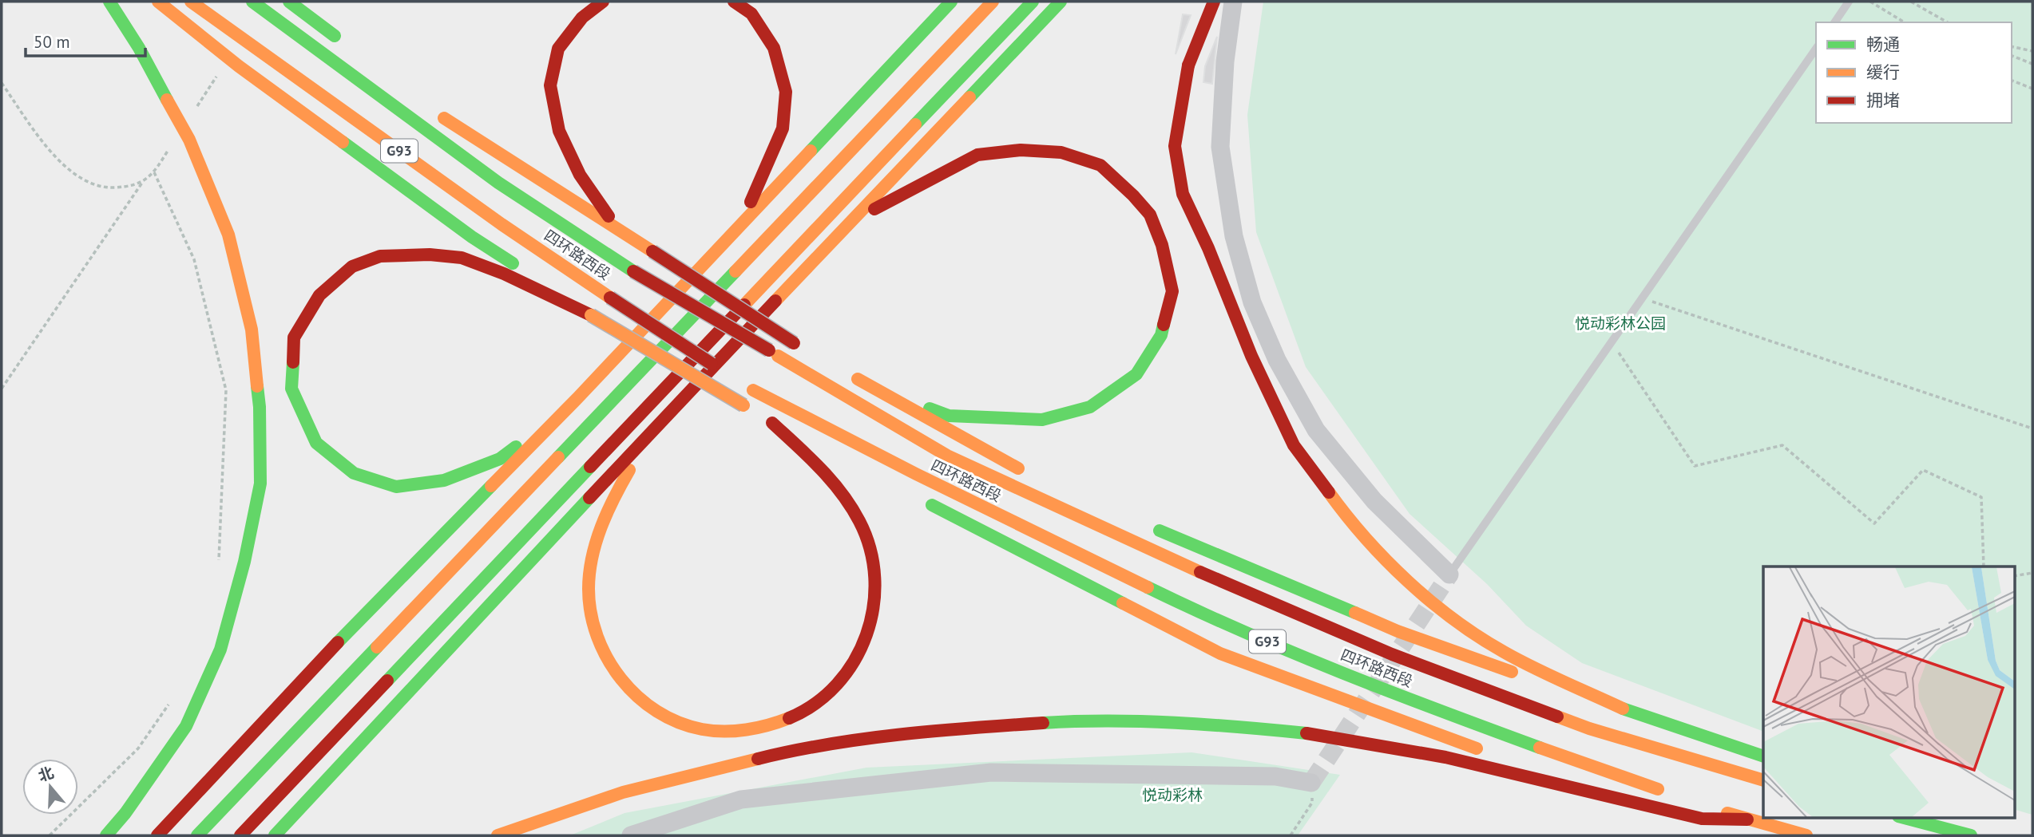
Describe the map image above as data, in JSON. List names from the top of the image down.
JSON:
{
  "streets": {
    "main road": ["G93", "四环路西段"]
  },
  "parks": ["悦动彩林公园", "悦动彩林"],
  "legend": ["畅通", "缓行", "拥堵"],
  "scale_bar": "50 m",
  "north": "top"
}
